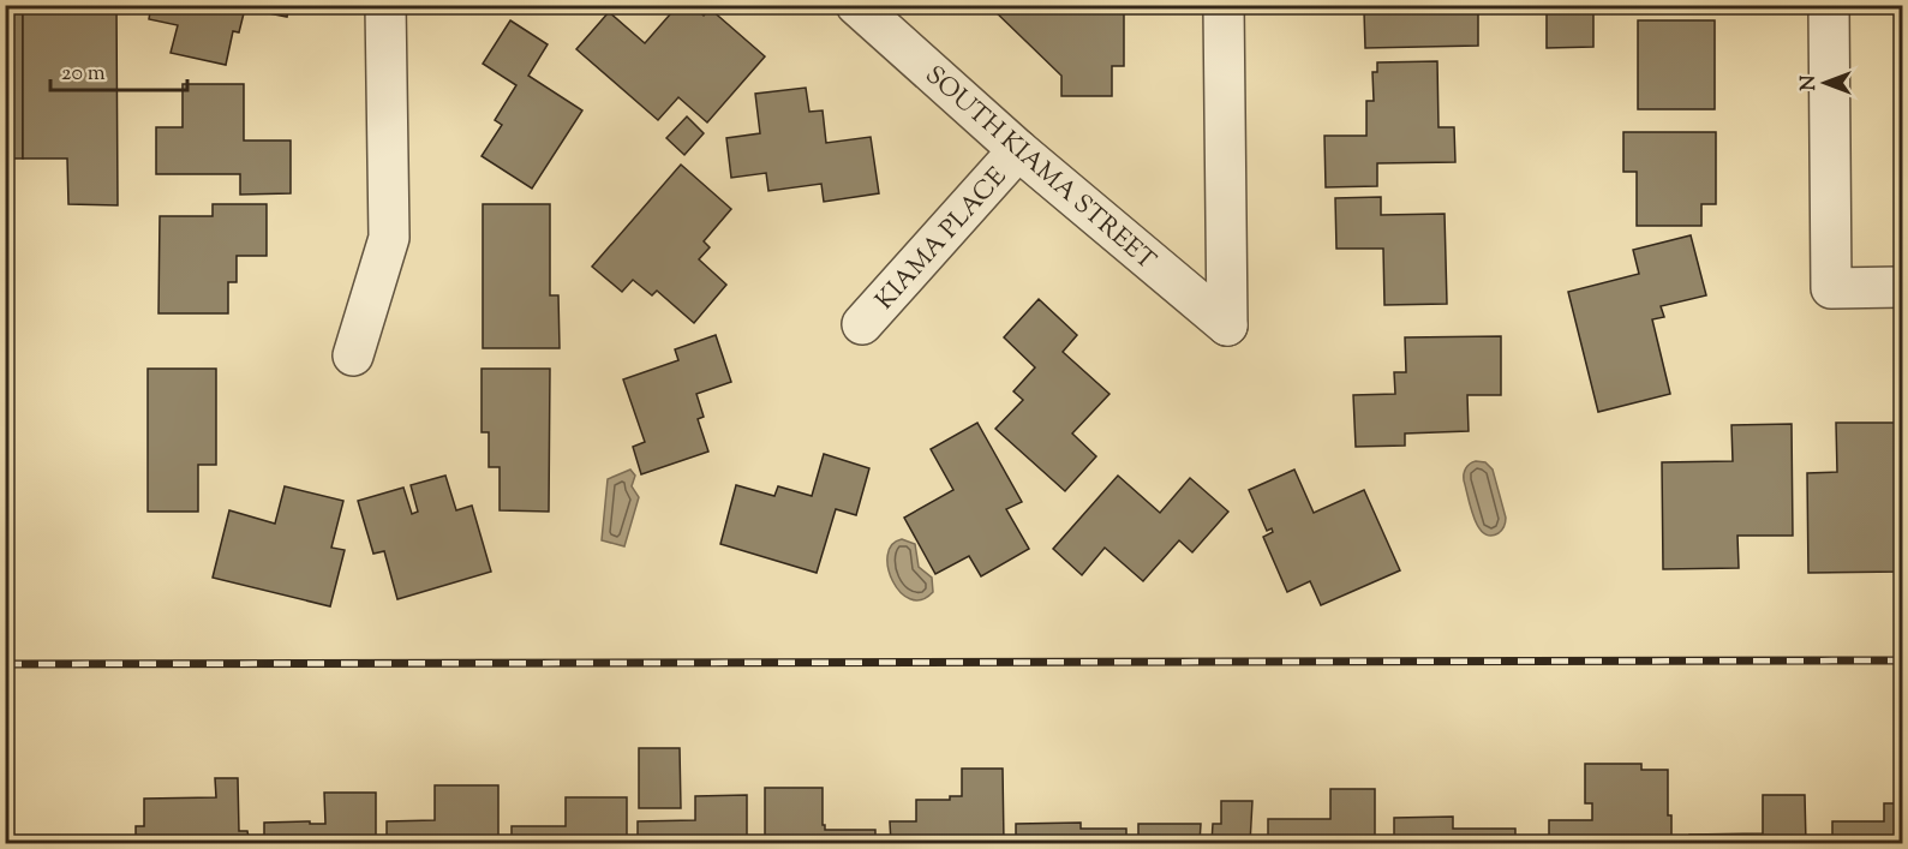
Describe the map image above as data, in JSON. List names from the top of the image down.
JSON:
{
  "streets": {
    "street": ["SOUTH KIAMA STREET", "KIAMA PLACE"]
  },
  "crossings": [
    ["SOUTH KIAMA STREET", "KIAMA PLACE"]
  ],
  "scale_bar": "20 m",
  "north": "left"
}
